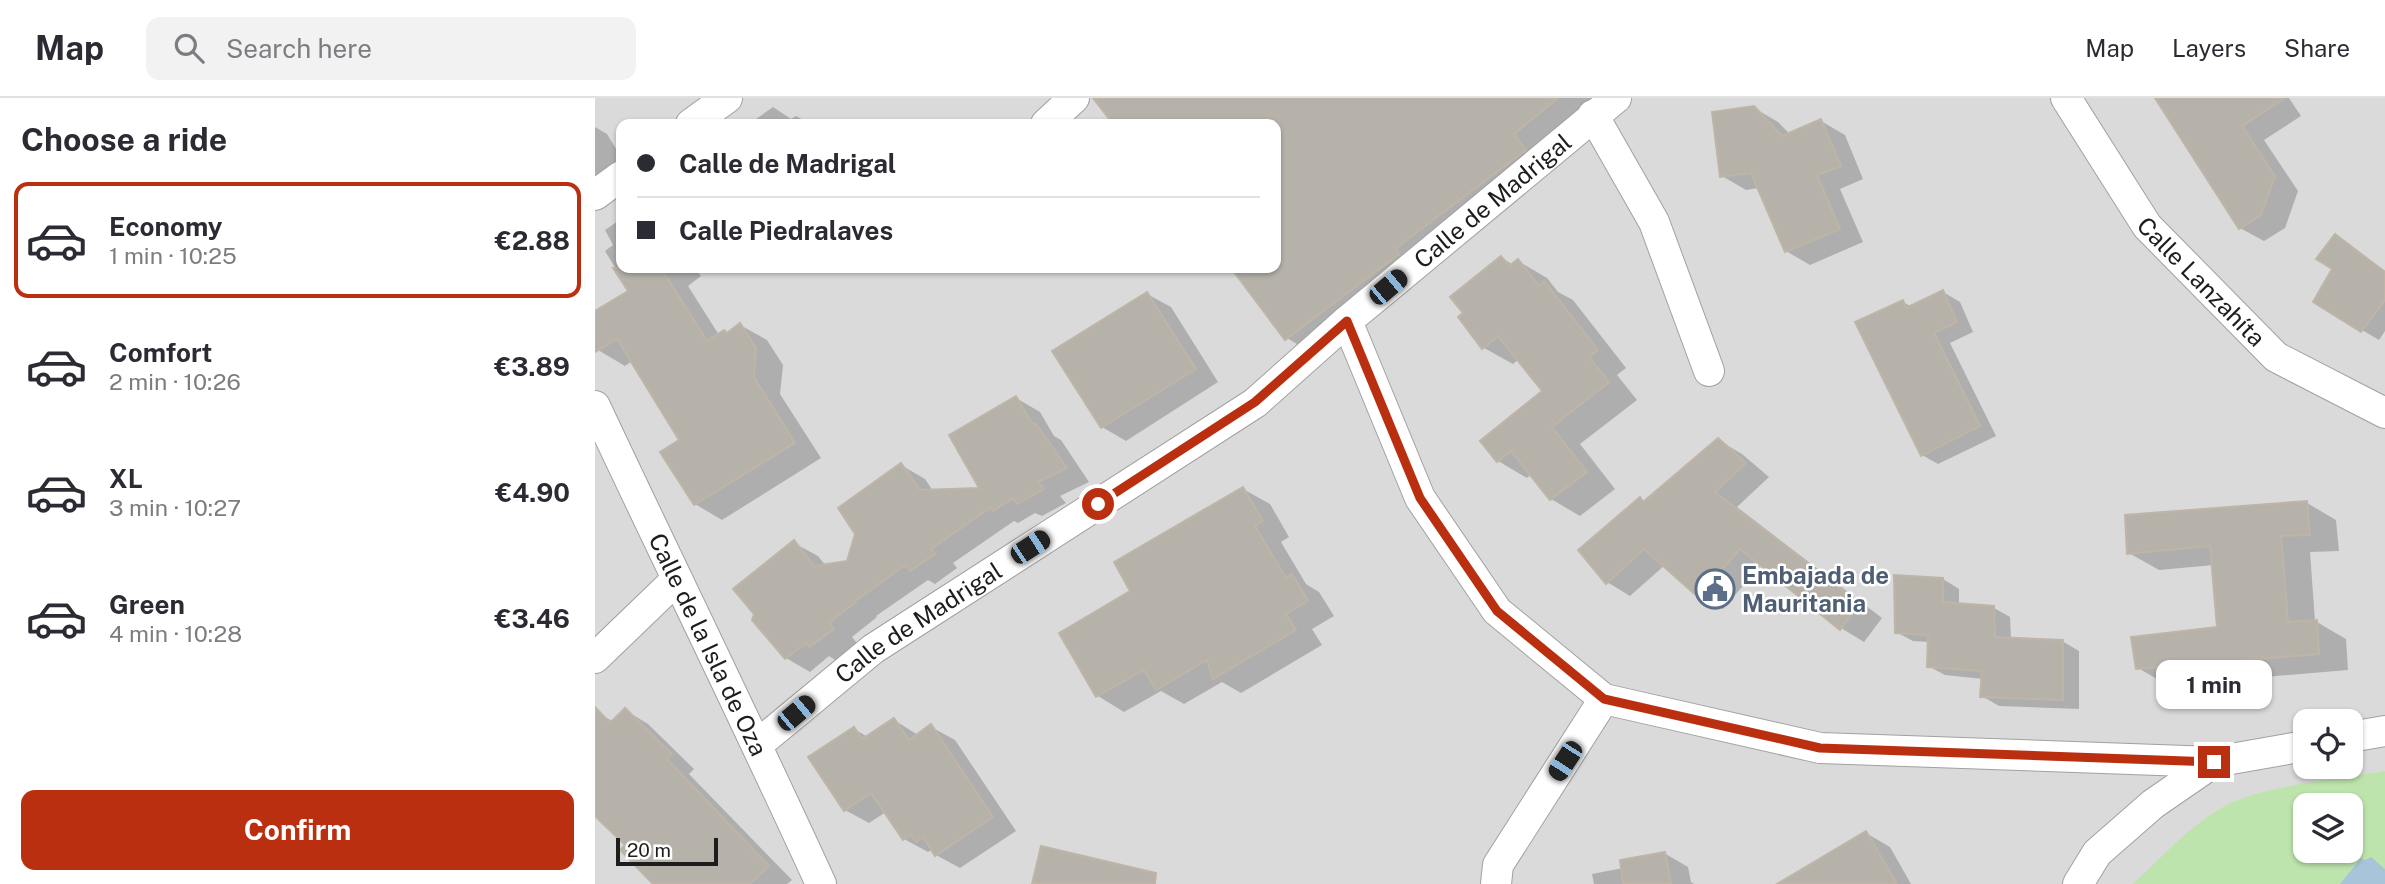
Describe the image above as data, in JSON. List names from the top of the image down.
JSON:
{
  "streets": {
    "street": ["Calle de Madrigal", "Calle Lanzahíta", "Calle de la Isla de Oza"]
  },
  "crossings": [
    ["Calle de Madrigal", "Calle de la Isla de Oza"]
  ],
  "places": {
    "public building": ["Embajada de Mauritania"]
  },
  "scale_bar": "20 m",
  "page": {
    "header": "Map",
    "search": "Search here",
    "nav": ["Map", "Layers", "Share"],
    "heading": "Choose a ride",
    "banner": ["Calle de Madrigal", "Calle Piedralaves"],
    "list": [
      {
        "name": "Economy",
        "note": "1 min · 10:25",
        "value": "€2.88"
      },
      {
        "name": "Comfort",
        "note": "2 min · 10:26",
        "value": "€3.89"
      },
      {
        "name": "XL",
        "note": "3 min · 10:27",
        "value": "€4.90"
      },
      {
        "name": "Green",
        "note": "4 min · 10:28",
        "value": "€3.46"
      }
    ],
    "bubble": "1 min",
    "buttons": "Confirm",
    "scale": "20 m"
  }
}
